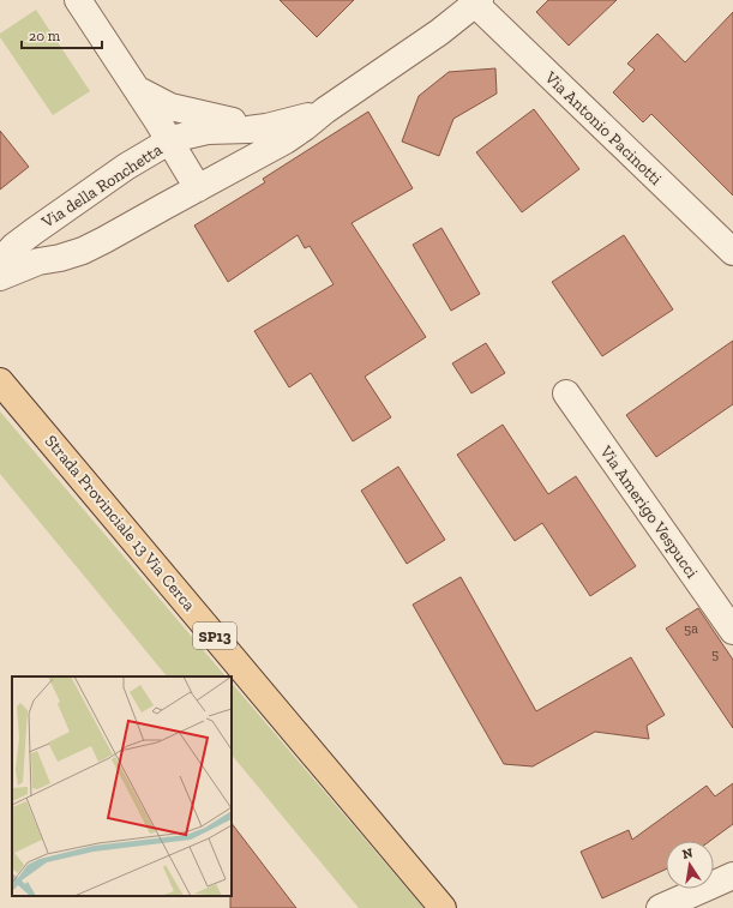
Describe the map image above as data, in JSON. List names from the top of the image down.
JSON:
{
  "streets": {
    "main road": ["Strada Provinciale 13 Via Cerca", "SP13"],
    "street": ["Via Antonio Pacinotti", "Via della Ronchetta", "Via Amerigo Vespucci"]
  },
  "crossings": [
    ["Via Antonio Pacinotti", "Via della Ronchetta"]
  ],
  "house_numbers": ["5a", "5"],
  "scale_bar": "20 m",
  "north": "top"
}
